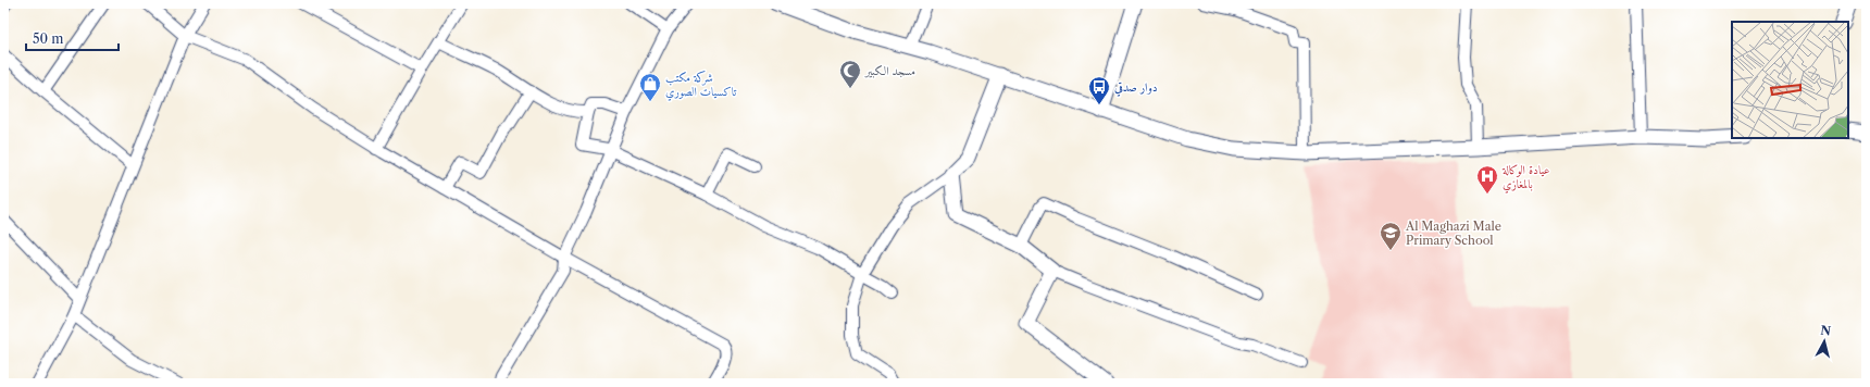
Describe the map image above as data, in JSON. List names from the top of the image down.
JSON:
{
  "places": {
    "mosque": ["مسجد الكبير"],
    "shop": ["شركة مكتب تاكسيات الصوري"],
    "bus stop": ["دوار صدقي"],
    "hospital": ["عيادة الوكالة بالمغازي"],
    "school or university": ["Al Maghazi Male Primary School"]
  },
  "scale_bar": "50 m",
  "north": "top"
}
